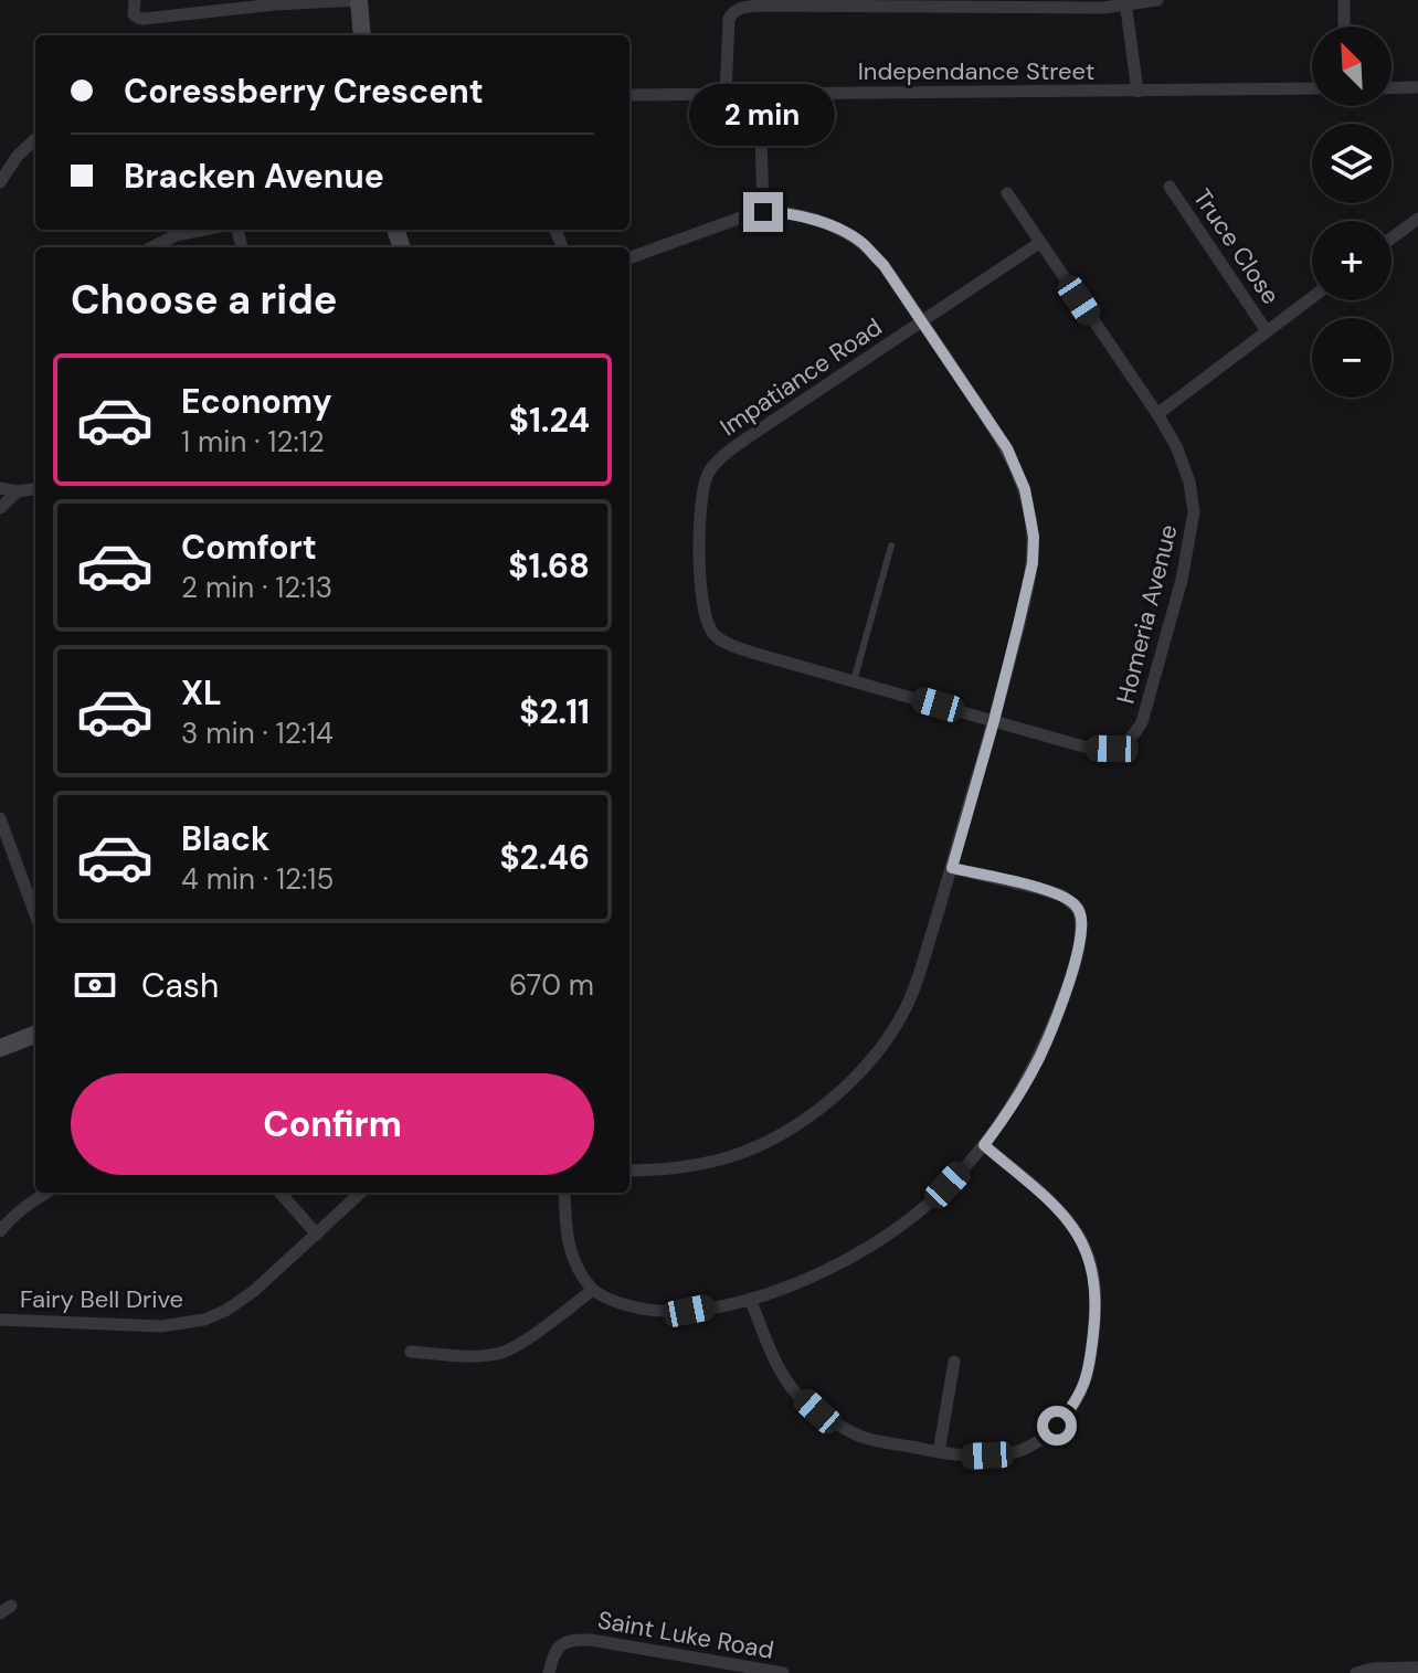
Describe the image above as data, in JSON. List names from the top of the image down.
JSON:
{
  "streets": {
    "street": [
      "Independance Street",
      "Truce Close",
      "Impatiance Road",
      "Homeria Avenue",
      "Fairy Bell Drive",
      "Saint Luke Road"
    ]
  },
  "crossings": [
    ["Impatiance Road", "Homeria Avenue"]
  ],
  "north": "top left",
  "page": {
    "map_buttons": ["+", "−"],
    "banner": ["Coressberry Crescent", "Bracken Avenue"],
    "bubble": "2 min",
    "heading": "Choose a ride",
    "list": [
      {
        "name": "Economy",
        "note": "1 min · 12:12",
        "value": "$1.24"
      },
      {
        "name": "Comfort",
        "note": "2 min · 12:13",
        "value": "$1.68"
      },
      {
        "name": "XL",
        "note": "3 min · 12:14",
        "value": "$2.11"
      },
      {
        "name": "Black",
        "note": "4 min · 12:15",
        "value": "$2.46"
      }
    ],
    "pay": ["Cash", "670 m"],
    "buttons": "Confirm"
  }
}
